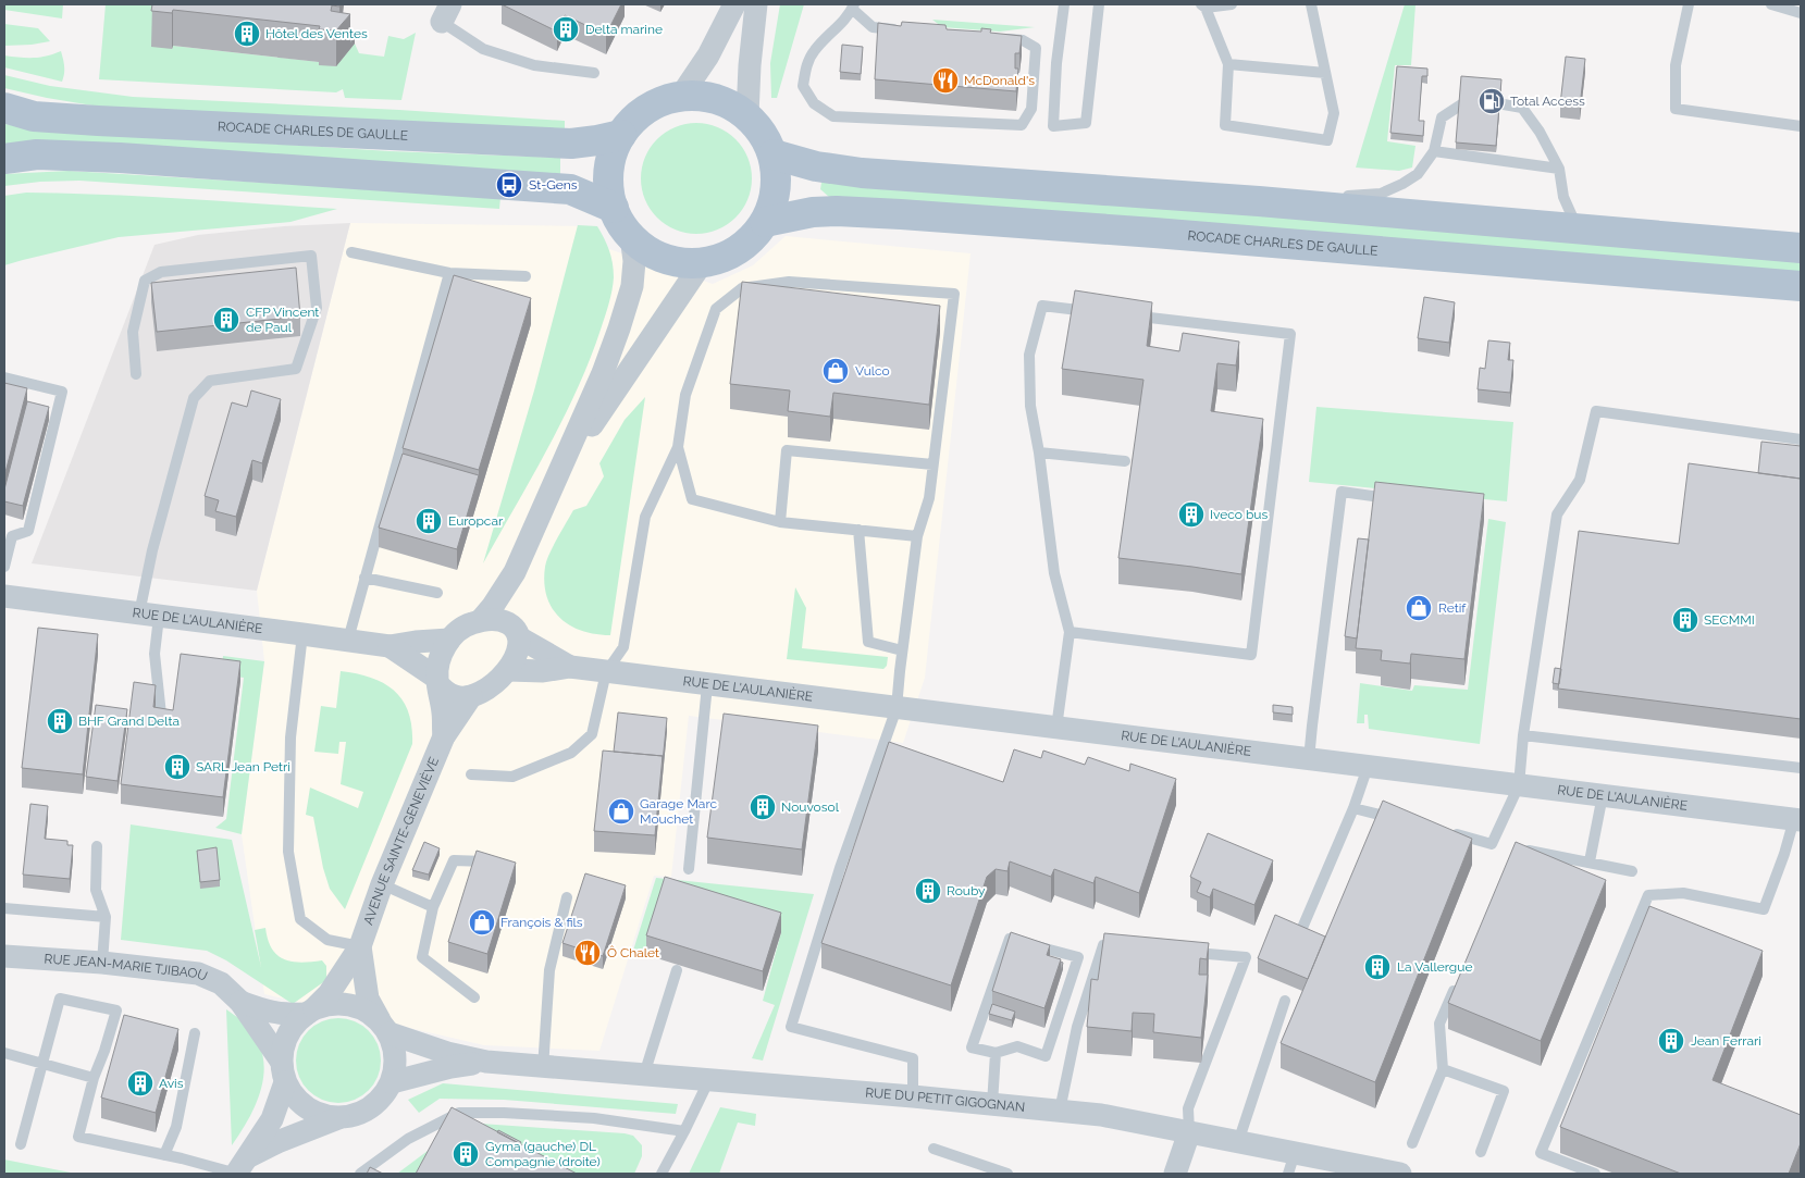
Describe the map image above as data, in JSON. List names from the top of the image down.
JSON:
{
  "streets": {
    "main road": ["ROCADE CHARLES DE GAULLE"],
    "street": [
      "RUE DE L'AULANIÈRE",
      "AVENUE SAINTE-GENEVIÈVE",
      "RUE JEAN-MARIE TJIBAOU",
      "RUE DU PETIT GIGOGNAN"
    ]
  },
  "crossings": [
    ["RUE DE L'AULANIÈRE", "AVENUE SAINTE-GENEVIÈVE"],
    ["AVENUE SAINTE-GENEVIÈVE", "RUE JEAN-MARIE TJIBAOU"],
    ["AVENUE SAINTE-GENEVIÈVE", "RUE DU PETIT GIGOGNAN"],
    ["RUE JEAN-MARIE TJIBAOU", "RUE DU PETIT GIGOGNAN"]
  ],
  "places": {
    "building": [
      "Delta marine",
      "Hôtel des Ventes",
      "CFP Vincent de Paul",
      "Iveco bus",
      "Europcar",
      "SECMMI",
      "BHF Grand Delta",
      "SARL Jean Petri",
      "Nouvosol",
      "Rouby",
      "La Vallergue",
      "Jean Ferrari",
      "Avis",
      "Gyma (gauche) DL Compagnie (droite)"
    ],
    "restaurant": ["McDonald's", "Ô Chalet"],
    "fuel station": ["Total Access"],
    "bus stop": ["St-Gens"],
    "shop": [
      "Vulco",
      "Retif",
      "Garage Marc Mouchet",
      "François & fils"
    ]
  }
}
